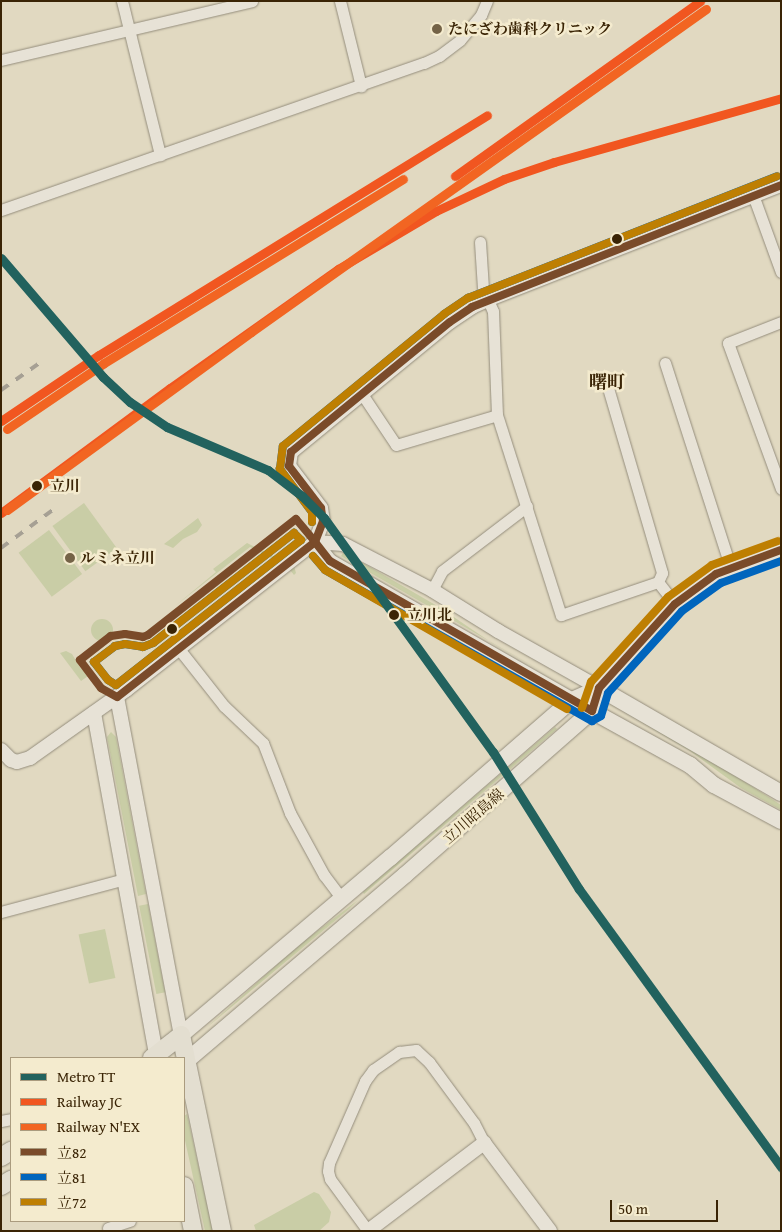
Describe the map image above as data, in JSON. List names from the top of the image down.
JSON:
{
  "streets": {
    "main road": ["立川昭島線"]
  },
  "districts": ["曙町"],
  "places": [
    "たにざわ歯科クリニック",
    "立川",
    "ルミネ立川",
    "立川北"
  ],
  "lines": [
    "rail line JC",
    "rail line N'EX",
    "transit line 立81",
    "transit line 立72",
    "transit line 立82",
    "metro line TT"
  ],
  "legend": [
    "Metro TT",
    "Railway JC",
    "Railway N'EX",
    "立82",
    "立81",
    "立72"
  ],
  "scale_bar": "50 m"
}
